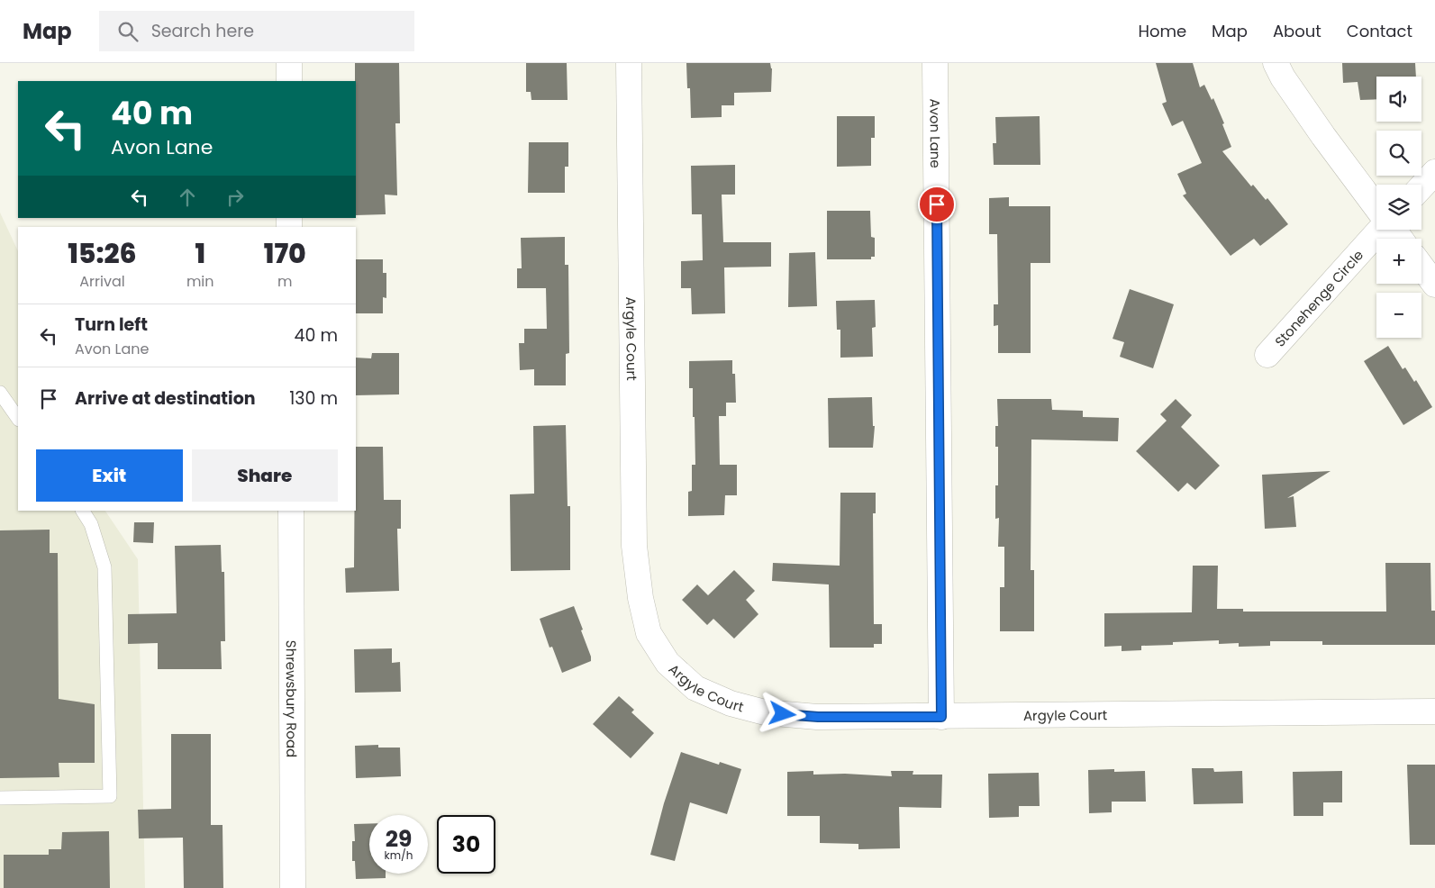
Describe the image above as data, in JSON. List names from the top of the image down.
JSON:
{
  "streets": {
    "street": [
      "Avon Lane",
      "Stonehenge Circle",
      "Argyle Court",
      "Shrewsbury Road"
    ]
  },
  "crossings": [
    ["Avon Lane", "Argyle Court"]
  ],
  "page": {
    "header": "Map",
    "search": "Search here",
    "nav": [
      "Home",
      "Map",
      "About",
      "Contact"
    ],
    "map_buttons": ["+", "−"],
    "turn": ["40 m", "Avon Lane"],
    "eta": [
      "15:26",
      "Arrival",
      "1",
      "min",
      "170",
      "m"
    ],
    "list": [
      {
        "name": "Turn left",
        "note": "Avon Lane",
        "value": "40 m"
      },
      {
        "name": "Arrive at destination",
        "value": "130 m"
      }
    ],
    "buttons": ["Exit", "Share"],
    "speed": "29 km/h",
    "limit": "30"
  }
}
